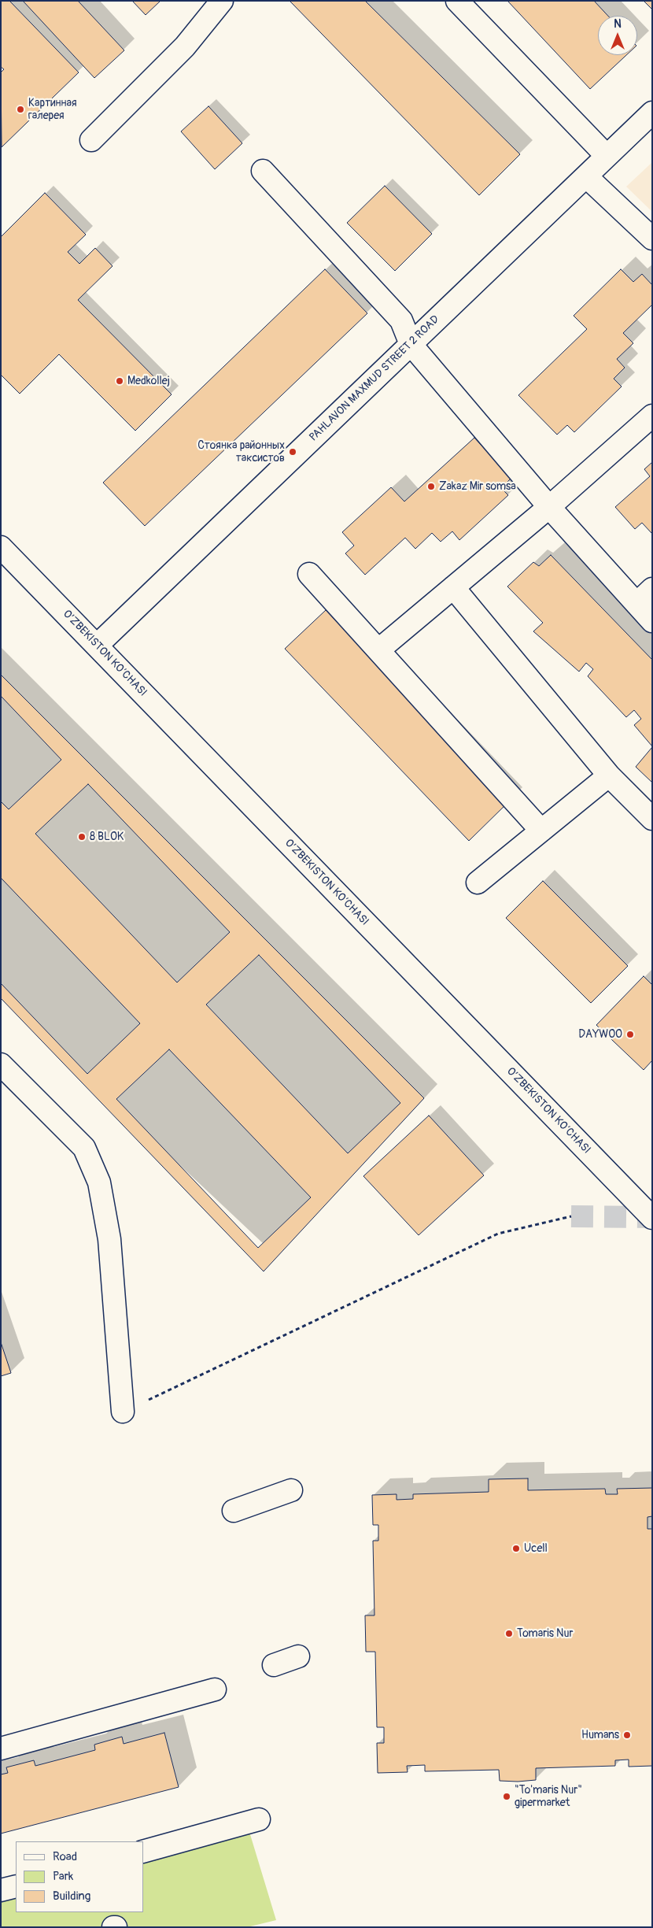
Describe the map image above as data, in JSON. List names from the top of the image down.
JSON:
{
  "streets": {
    "street": ["PAHLAVON MAXMUD STREET 2 ROAD", "O’ZBEKISTON KO‘CHASI"]
  },
  "crossings": [
    ["PAHLAVON MAXMUD STREET 2 ROAD", "O’ZBEKISTON KO‘CHASI"]
  ],
  "places": [
    "Картинная галерея",
    "Medkollej",
    "Стоянка районных таксистов",
    "Zakaz Mir somsa",
    "8 BLOK",
    "DAYWOO",
    "Ucell",
    "Tomaris Nur",
    "Humans",
    "\"To'maris Nur\" gipermarket"
  ],
  "legend": ["Road", "Park", "Building"],
  "north": "top"
}
